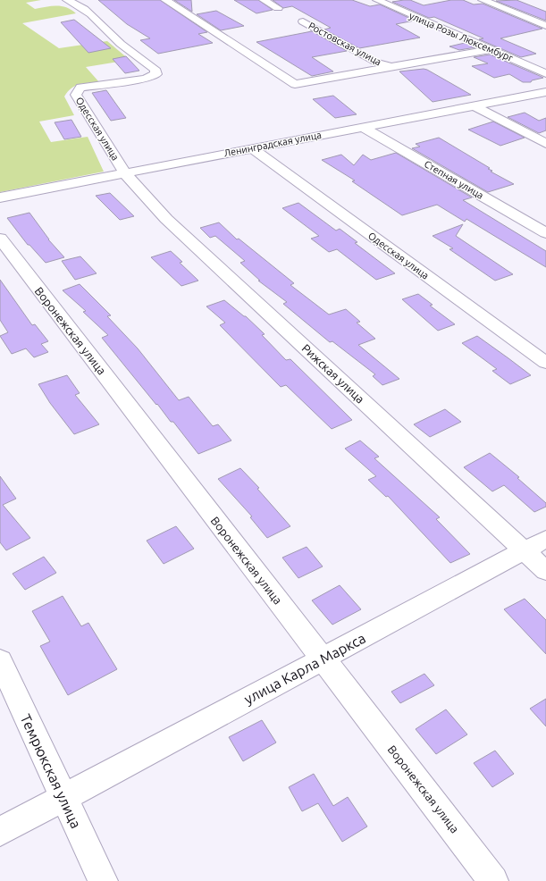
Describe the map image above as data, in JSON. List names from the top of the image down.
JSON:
{
  "streets": {
    "street": [
      "улица Розы Люксембург",
      "Ростовская улица",
      "Одесская улица",
      "Ленинградская улица",
      "Степная улица",
      "Воронежская улица",
      "Рижская улица",
      "улица Карла Маркса",
      "Темрюкская улица"
    ]
  },
  "crossings": [
    ["Одесская улица", "Ленинградская улица"],
    ["Одесская улица", "Рижская улица"],
    ["Ленинградская улица", "Степная улица"],
    ["Ленинградская улица", "Рижская улица"],
    ["Воронежская улица", "улица Карла Маркса"],
    ["Рижская улица", "улица Карла Маркса"],
    ["улица Карла Маркса", "Темрюкская улица"]
  ]
}
